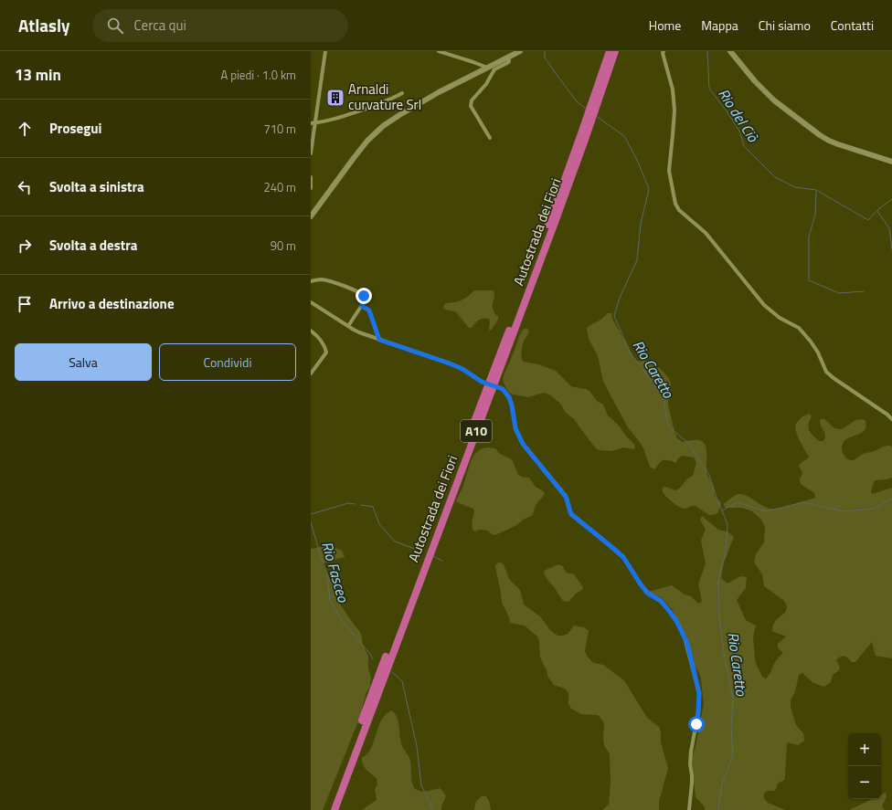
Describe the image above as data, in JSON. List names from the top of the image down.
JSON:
{
  "streets": {
    "highway": ["Autostrada dei Fiori", "A10"]
  },
  "water": ["Rio del Ciò", "Rio Caretto", "Rio Fasceo"],
  "places": {
    "building": ["Arnaldi curvature Srl"]
  },
  "page": {
    "header": "Atlasly",
    "search": "Cerca qui",
    "nav": [
      "Home",
      "Mappa",
      "Chi siamo",
      "Contatti"
    ],
    "heading": ["13 min", "A piedi · 1.0 km"],
    "list": [
      ["Prosegui", "710 m"],
      ["Svolta a sinistra", "240 m"],
      ["Svolta a destra", "90 m"],
      "Arrivo a destinazione"
    ],
    "buttons": ["Salva", "Condividi"],
    "map_buttons": ["+", "−"]
  }
}
